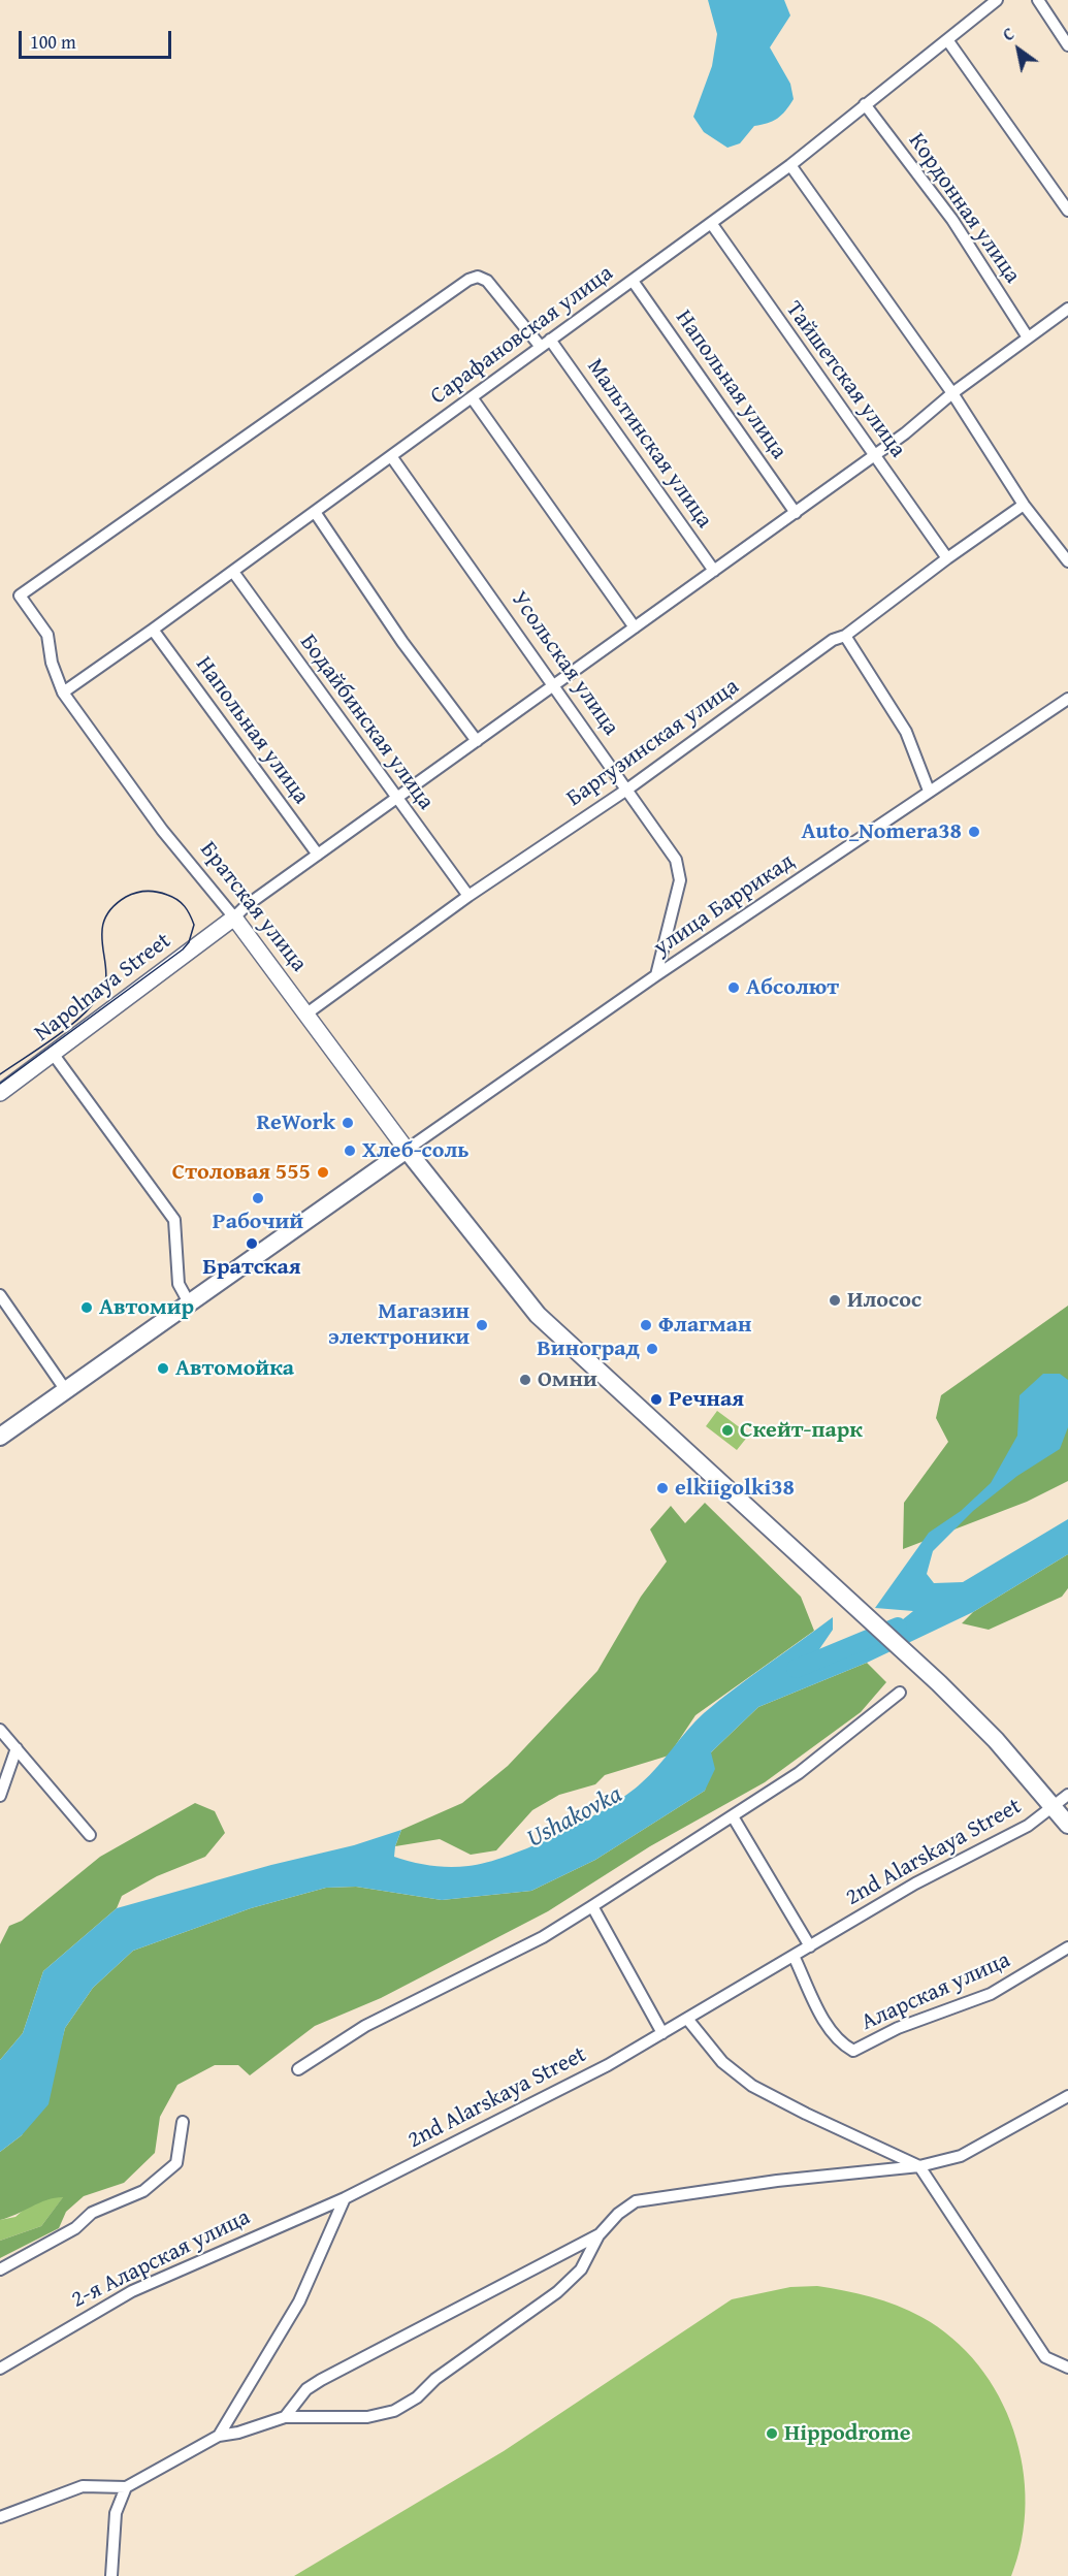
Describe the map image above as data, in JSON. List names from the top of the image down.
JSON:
{
  "streets": {
    "street": [
      "Кордонная улица",
      "Сарафановская улица",
      "Тайшетская улица",
      "Напольная улица",
      "Мальтинская улица",
      "Усольская улица",
      "Бодайбинская улица",
      "Баргузинская улица",
      "улица Баррикад",
      "Братская улица",
      "Napolnaya Street",
      "2nd Alarskaya Street",
      "Аларская улица",
      "2-я Аларская улица"
    ]
  },
  "crossings": [
    ["Кордонная улица", "Сарафановская улица"],
    ["Сарафановская улица", "Тайшетская улица"],
    ["Сарафановская улица", "Напольная улица"],
    ["Сарафановская улица", "Мальтинская улица"],
    ["Сарафановская улица", "Усольская улица"],
    ["Сарафановская улица", "Бодайбинская улица"],
    ["Сарафановская улица", "Братская улица"],
    ["Тайшетская улица", "Баргузинская улица"],
    ["Мальтинская улица", "Братская улица"],
    ["Усольская улица", "Баргузинская улица"],
    ["Усольская улица", "улица Баррикад"],
    ["Бодайбинская улица", "Баргузинская улица"],
    ["Баргузинская улица", "Братская улица"],
    ["улица Баррикад", "Братская улица"],
    ["Братская улица", "Napolnaya Street"],
    ["2nd Alarskaya Street", "Аларская улица"],
    ["2nd Alarskaya Street", "2-я Аларская улица"]
  ],
  "water": ["Ushakovka"],
  "places": [
    "Auto_Nomera38",
    "Абсолют",
    "ReWork",
    "Хлеб-соль",
    "Столовая 555",
    "Рабочий",
    "Братская",
    "Илосос",
    "Автомир",
    "Магазин электроники",
    "Флагман",
    "Виноград",
    "Автомойка",
    "Омни",
    "Речная",
    "Скейт-парк",
    "elkiigolki38",
    "Hippodrome"
  ],
  "scale_bar": "100 m",
  "north": "top left"
}
